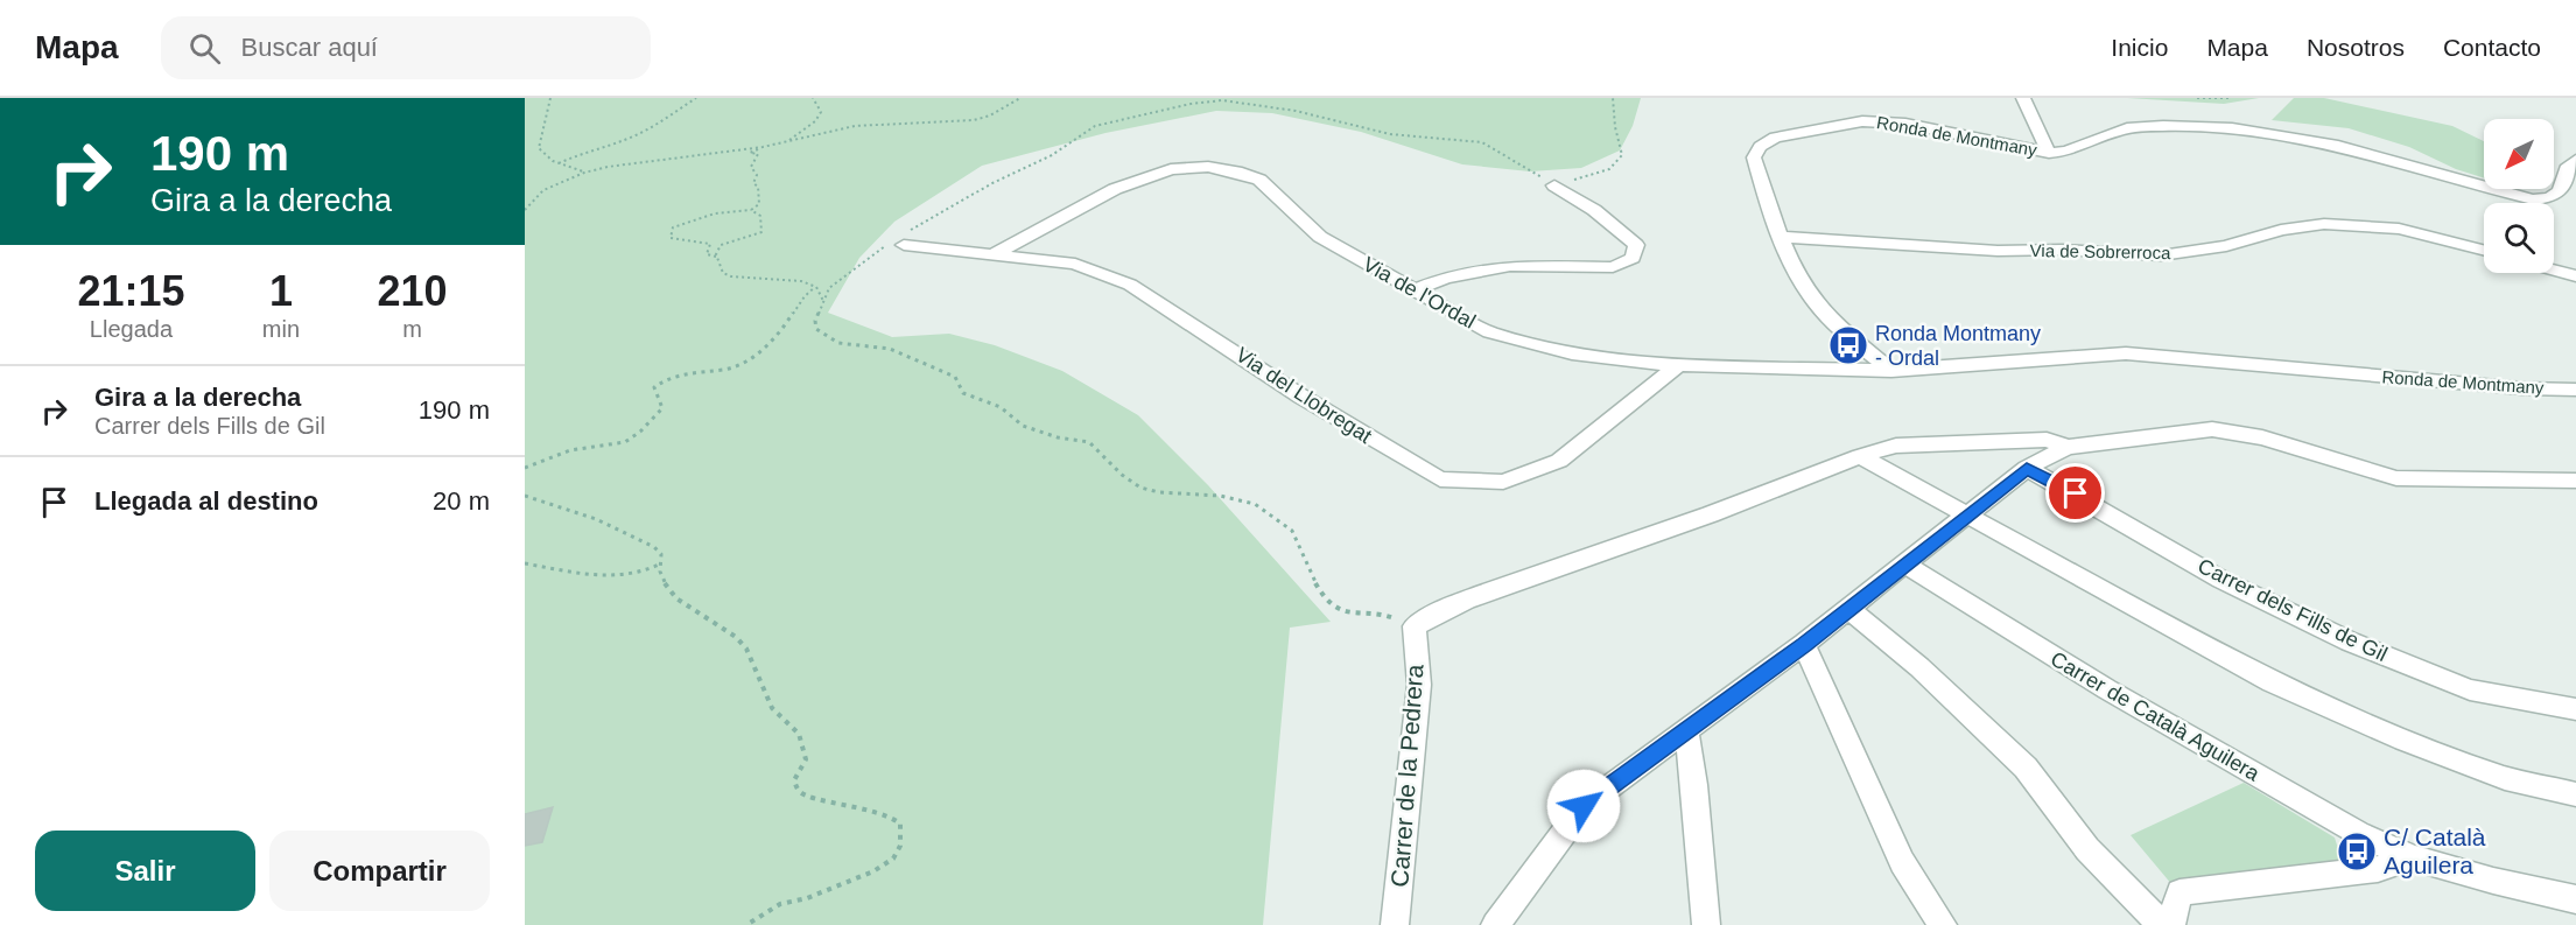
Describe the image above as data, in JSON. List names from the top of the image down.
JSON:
{
  "streets": {
    "street": [
      "Ronda de Montmany",
      "Via de Sobrerroca",
      "Via de l'Ordal",
      "Via del Llobregat",
      "Carrer dels Fills de Gil",
      "Carrer de Català Aguilera",
      "Carrer de la Pedrera"
    ]
  },
  "crossings": [
    ["Ronda de Montmany", "Via de Sobrerroca"],
    ["Ronda de Montmany", "Via de l'Ordal"],
    ["Via de l'Ordal", "Via del Llobregat"]
  ],
  "places": {
    "bus stop": ["Ronda Montmany - Ordal", "C/ Català Aguilera"]
  },
  "north": "bottom left",
  "page": {
    "header": "Mapa",
    "search": "Buscar aquí",
    "nav": [
      "Inicio",
      "Mapa",
      "Nosotros",
      "Contacto"
    ],
    "turn": ["190 m", "Gira a la derecha"],
    "eta": [
      "21:15",
      "Llegada",
      "1",
      "min",
      "210",
      "m"
    ],
    "list": [
      {
        "name": "Gira a la derecha",
        "note": "Carrer dels Fills de Gil",
        "value": "190 m"
      },
      {
        "name": "Llegada al destino",
        "value": "20 m"
      }
    ],
    "buttons": ["Salir", "Compartir"]
  }
}
